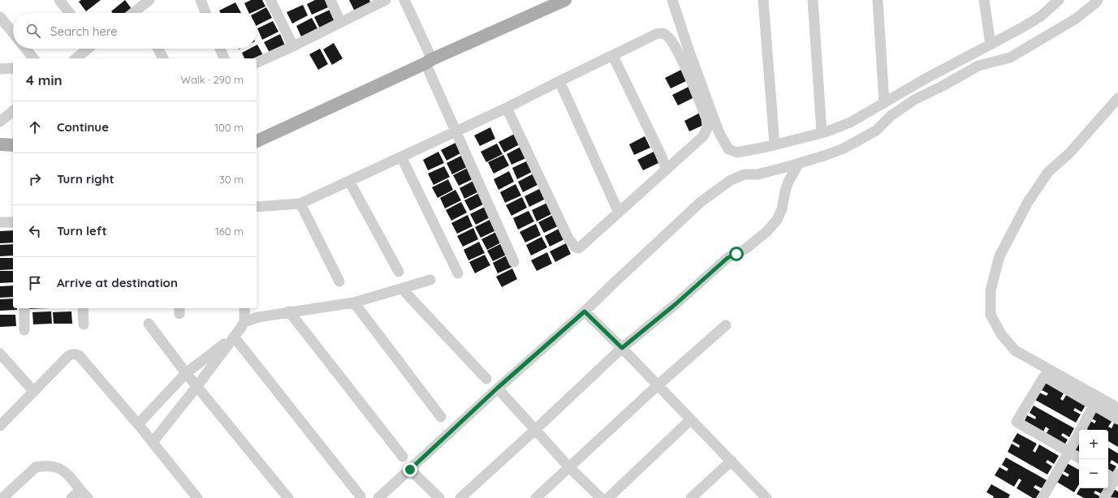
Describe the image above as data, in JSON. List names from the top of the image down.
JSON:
{
  "page": {
    "search": "Search here",
    "heading": ["4 min", "Walk · 290 m"],
    "list": [
      ["Continue", "100 m"],
      ["Turn right", "30 m"],
      ["Turn left", "160 m"],
      "Arrive at destination"
    ],
    "map_buttons": ["+", "−"]
  }
}
